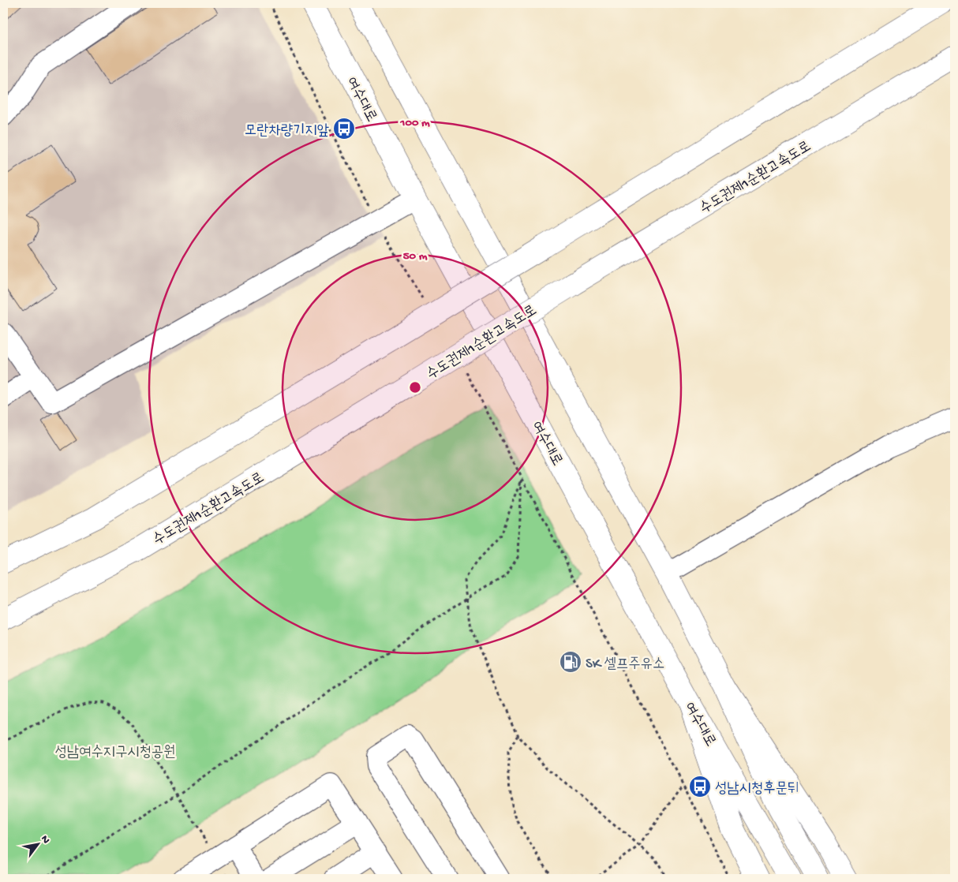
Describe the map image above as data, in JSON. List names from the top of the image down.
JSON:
{
  "streets": {
    "main road": ["여수대로", "수도권제1순환고속도로"]
  },
  "parks": ["성남여수지구시청공원"],
  "places": {
    "bus stop": ["모란차량기지앞", "성남시청후문뒤"],
    "fuel station": ["SK 셀프주유소"]
  },
  "north": "top right",
  "rings": ["100 m", "50 m"]
}
